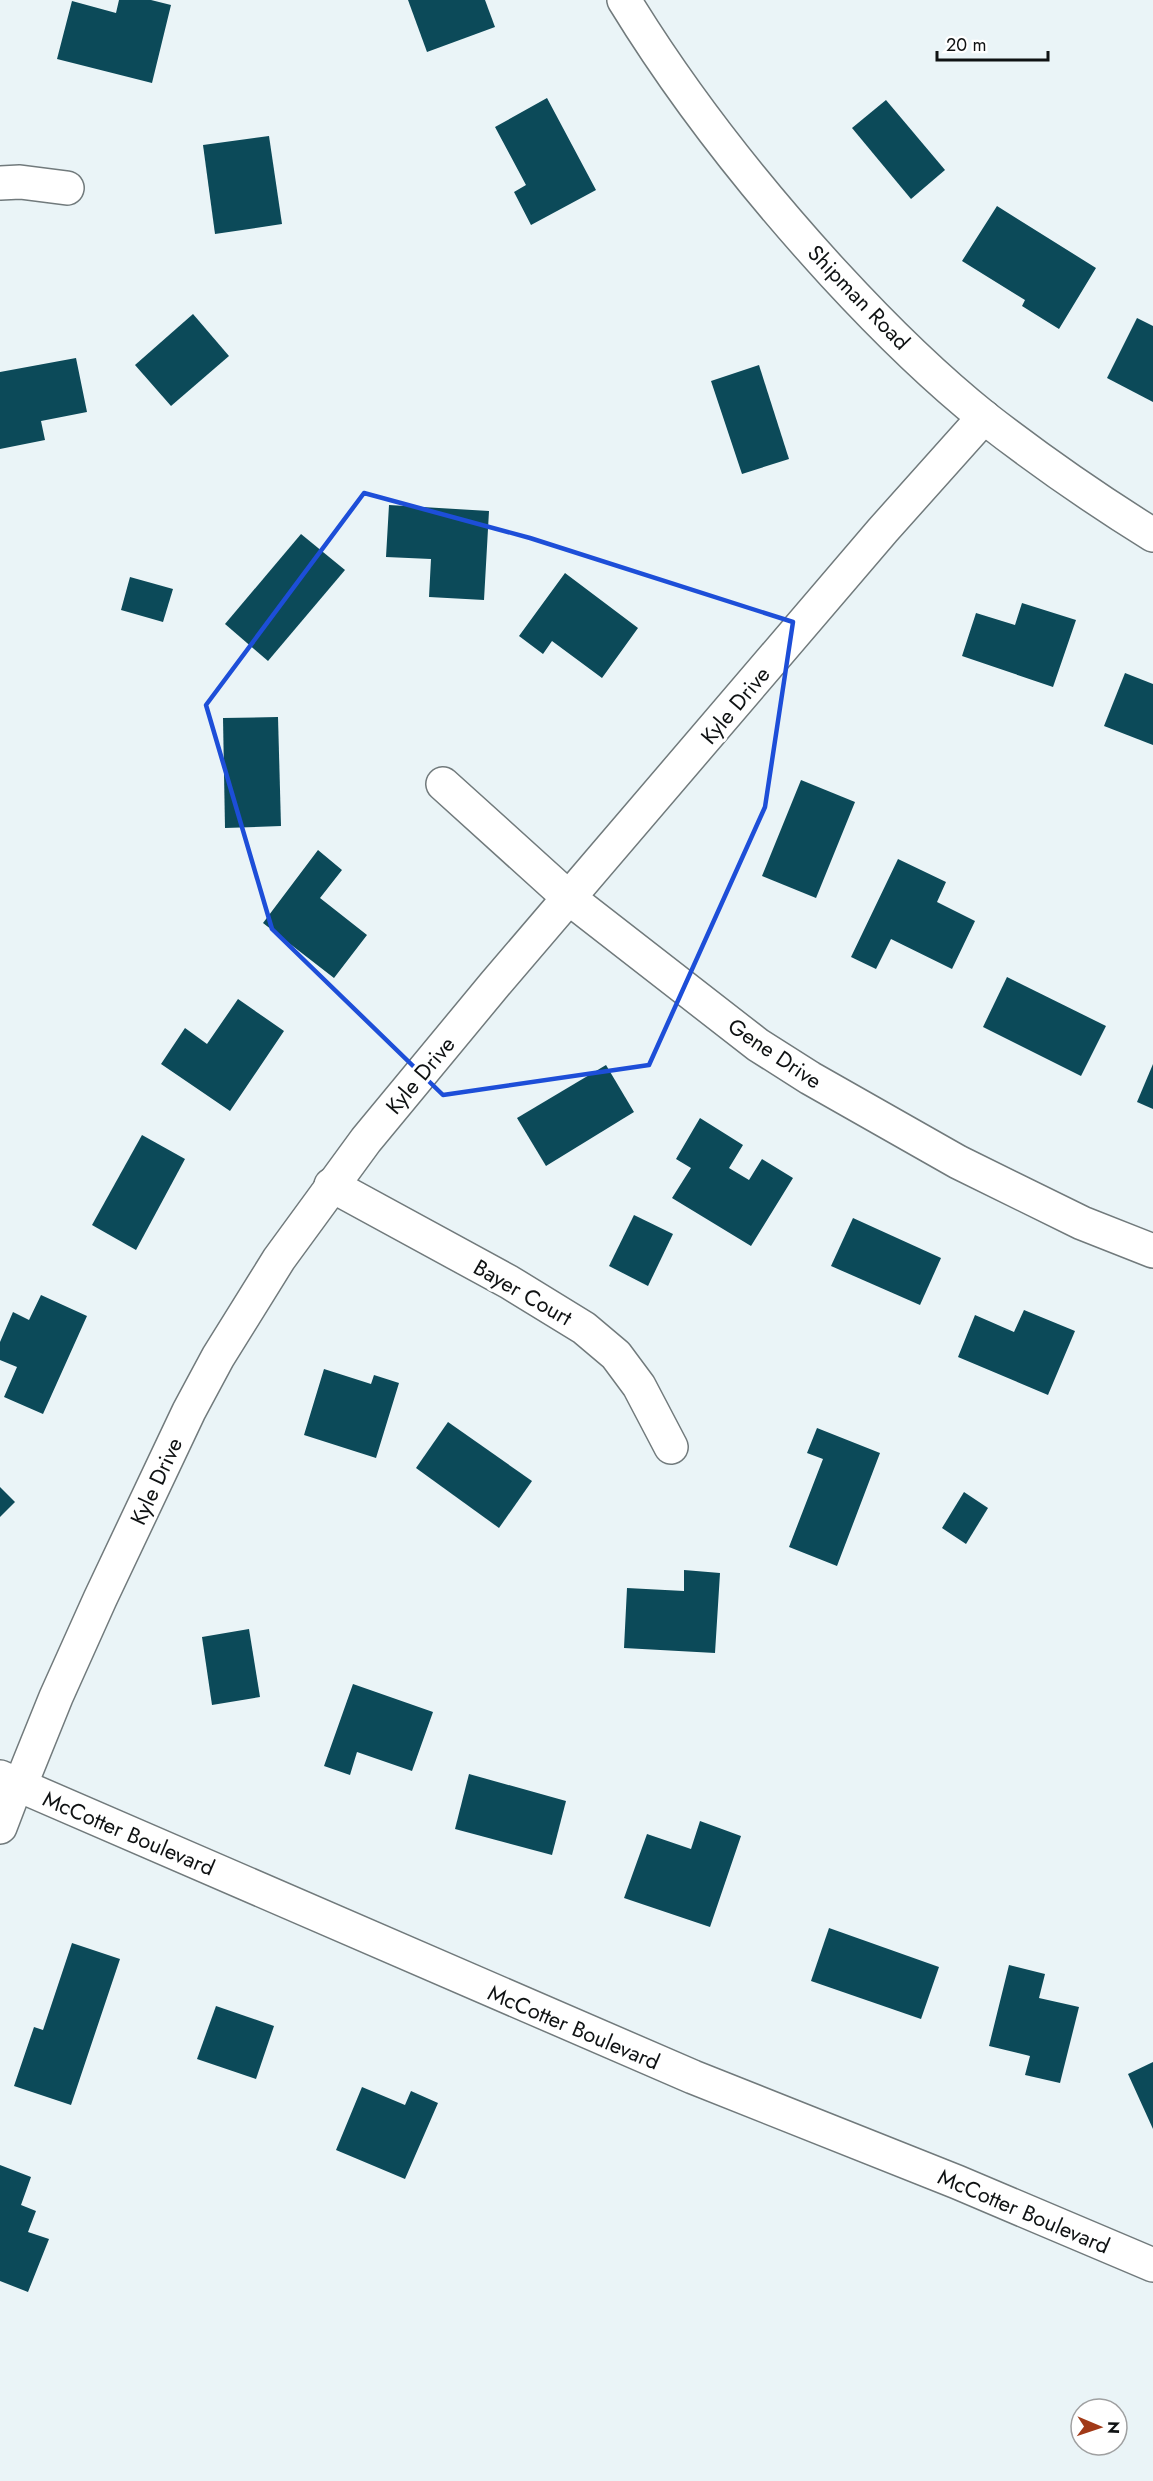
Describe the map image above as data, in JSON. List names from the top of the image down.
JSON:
{
  "streets": {
    "street": [
      "Shipman Road",
      "Kyle Drive",
      "Gene Drive",
      "Bayer Court",
      "McCotter Boulevard"
    ]
  },
  "crossings": [
    ["Shipman Road", "Kyle Drive"],
    ["Kyle Drive", "Gene Drive"],
    ["Kyle Drive", "Bayer Court"],
    ["Kyle Drive", "McCotter Boulevard"]
  ],
  "scale_bar": "20 m",
  "north": "right"
}
